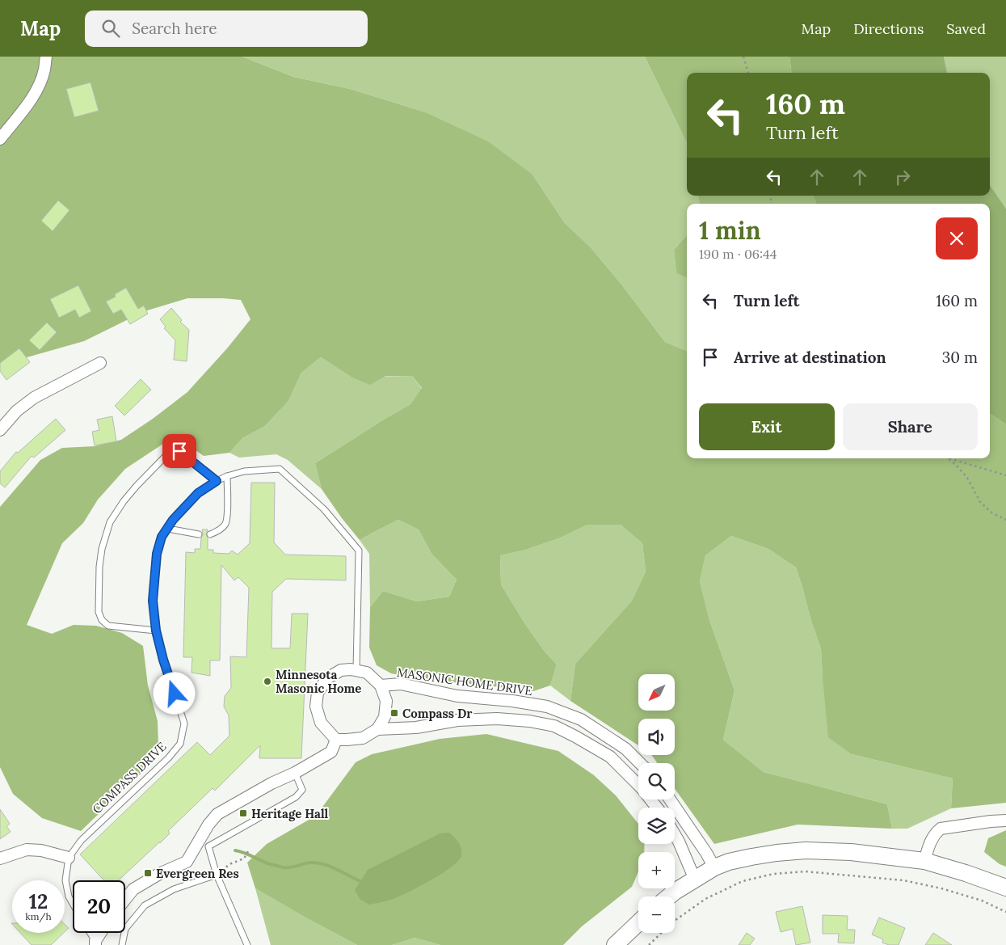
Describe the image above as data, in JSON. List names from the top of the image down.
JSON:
{
  "streets": {
    "street": ["MASONIC HOME DRIVE"],
    "lane": ["COMPASS DRIVE"]
  },
  "crossings": [
    ["MASONIC HOME DRIVE", "COMPASS DRIVE"]
  ],
  "places": {
    "other": ["Minnesota Masonic Home"],
    "transit": ["Compass Dr", "Heritage Hall", "Evergreen Res"]
  },
  "north": "bottom left",
  "page": {
    "header": "Map",
    "search": "Search here",
    "nav": ["Map", "Directions", "Saved"],
    "turn": ["160 m", "Turn left"],
    "heading": ["1 min", "190 m · 06:44"],
    "list": [
      {
        "name": "Turn left",
        "value": "160 m"
      },
      {
        "name": "Arrive at destination",
        "value": "30 m"
      }
    ],
    "buttons": ["Exit", "Share"],
    "map_buttons": ["+", "−"],
    "speed": "12 km/h",
    "limit": "20"
  }
}
